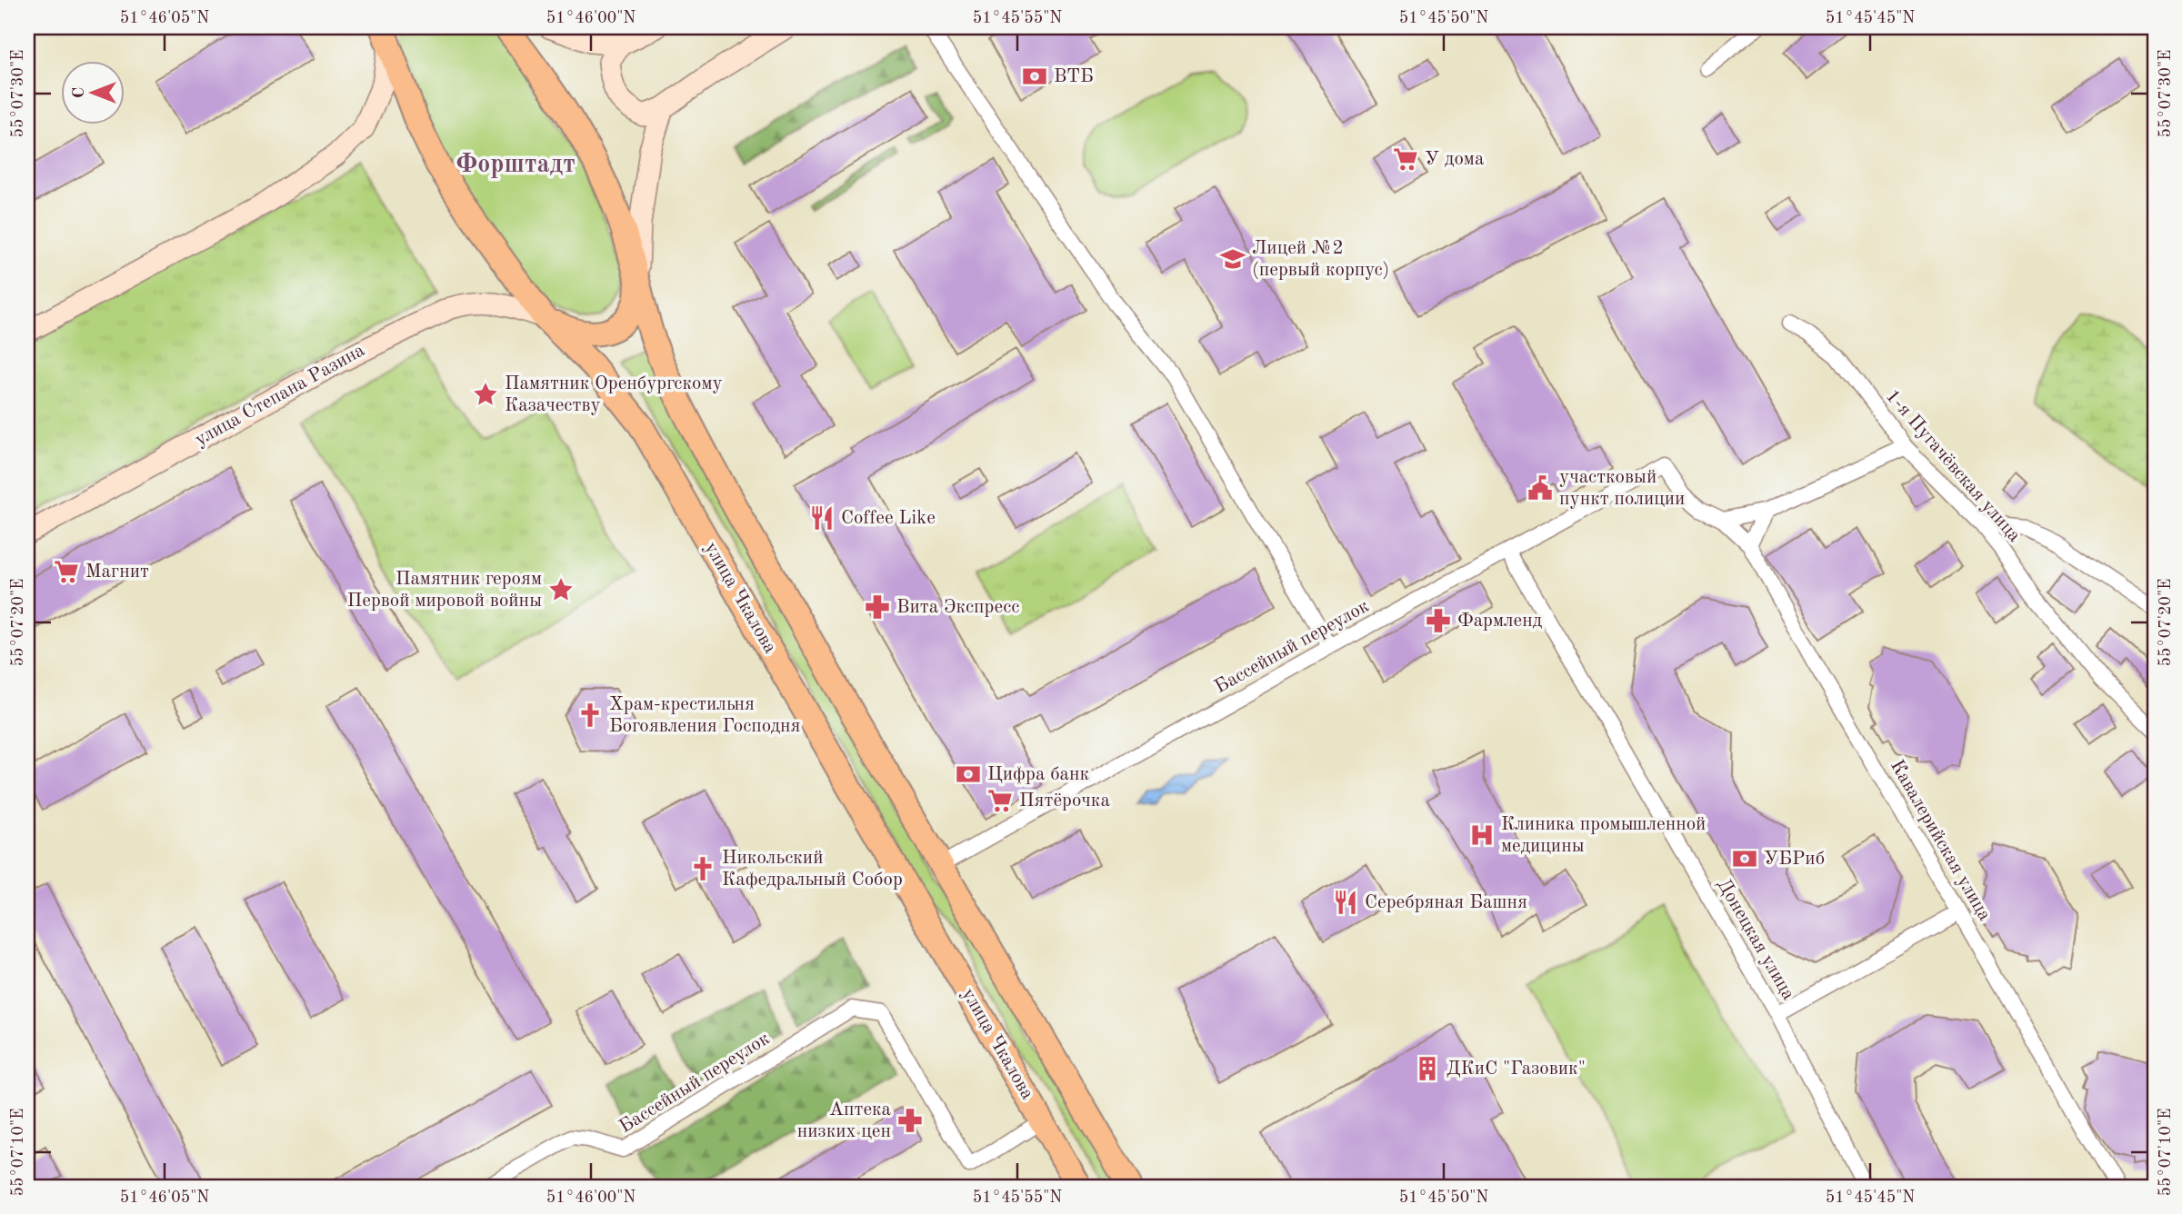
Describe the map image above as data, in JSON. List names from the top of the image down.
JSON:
{
  "streets": {
    "main road": ["улица Степана Разина", "улица Чкалова"],
    "street": [
      "1-я Пугачёвская улица",
      "Бассейный переулок",
      "Кавалерийская улица",
      "Донецкая улица"
    ]
  },
  "crossings": [
    ["улица Степана Разина", "улица Чкалова"],
    ["улица Чкалова", "Бассейный переулок"],
    ["Бассейный переулок", "Кавалерийская улица"],
    ["Бассейный переулок", "Донецкая улица"]
  ],
  "districts": ["Форштадт"],
  "places": {
    "bank": ["ВТБ", "Цифра банк", "УБРиб"],
    "supermarket": ["У дома", "Магнит", "Пятёрочка"],
    "school or university": ["Лицей №2 (первый корпус)"],
    "place": ["Памятник Оренбургскому Казачеству", "Памятник героям Первой мировой войны"],
    "public building": ["участковый пункт полиции"],
    "restaurant": ["Coffee Like", "Серебряная Башня"],
    "pharmacy": ["Вита Экспресс", "Фармленд", "Аптека низких цен"],
    "church": ["Храм-крестильня Богоявления Господня", "Никольский Кафедральный Собор"],
    "hospital": ["Клиника промышленной медицины"],
    "building": ["ДКиC \"Газовик\""]
  },
  "north": "left",
  "coordinates": [
    "51°46'05\"N",
    "51°46'00\"N",
    "51°45'55\"N",
    "51°45'50\"N",
    "51°45'45\"N",
    "55°07'30\"E",
    "55°07'20\"E",
    "55°07'10\"E"
  ]
}
